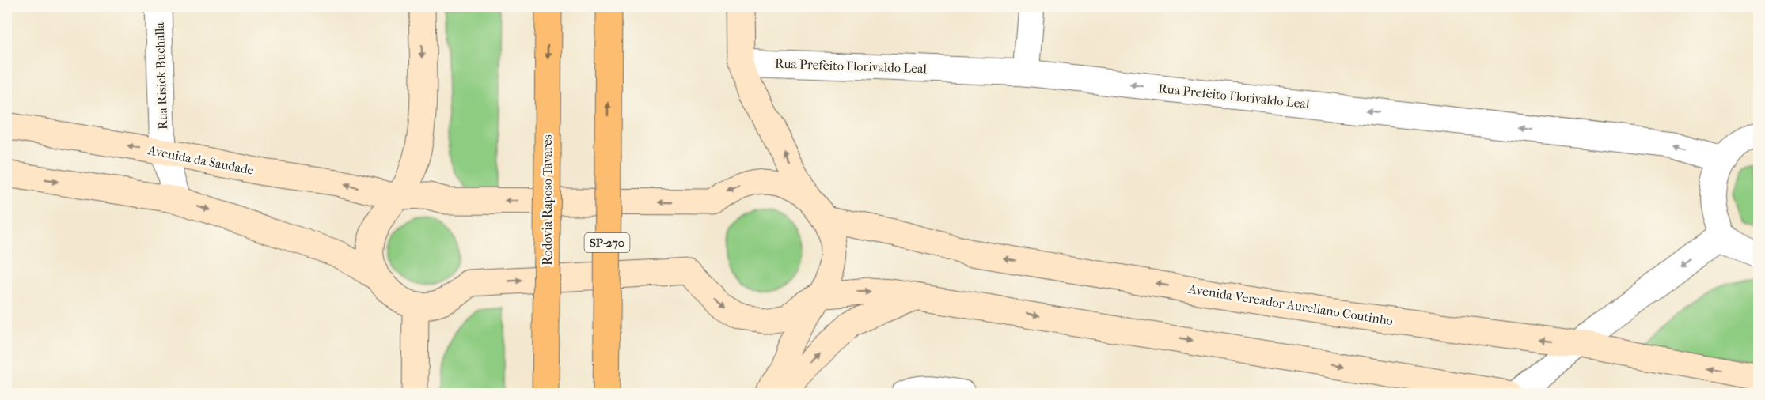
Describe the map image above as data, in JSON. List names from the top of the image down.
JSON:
{
  "streets": {
    "highway": ["Rodovia Raposo Tavares", "SP-270"],
    "street": [
      "Rua Prefeito Florivaldo Leal",
      "Rua Risick Buchalla",
      "Avenida da Saudade",
      "Avenida Vereador Aureliano Coutinho"
    ]
  },
  "crossings": [
    ["Rua Risick Buchalla", "Avenida da Saudade"]
  ],
  "one_way": ["Rua Prefeito Florivaldo Leal"]
}
